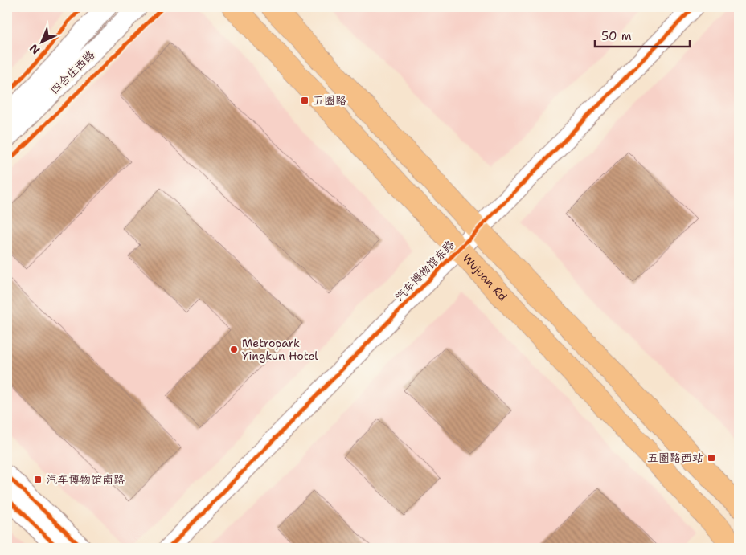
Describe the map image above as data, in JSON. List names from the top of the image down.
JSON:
{
  "streets": {
    "main road": ["Wujuan Rd"],
    "street": ["四合庄西路", "汽车博物馆东路"]
  },
  "crossings": [
    ["汽车博物馆东路", "Wujuan Rd"]
  ],
  "places": {
    "transit": ["五圈路", "五圈路西站", "汽车博物馆南路"],
    "other": ["Metropark Yingkun Hotel"]
  },
  "scale_bar": "50 m",
  "north": "bottom left"
}
